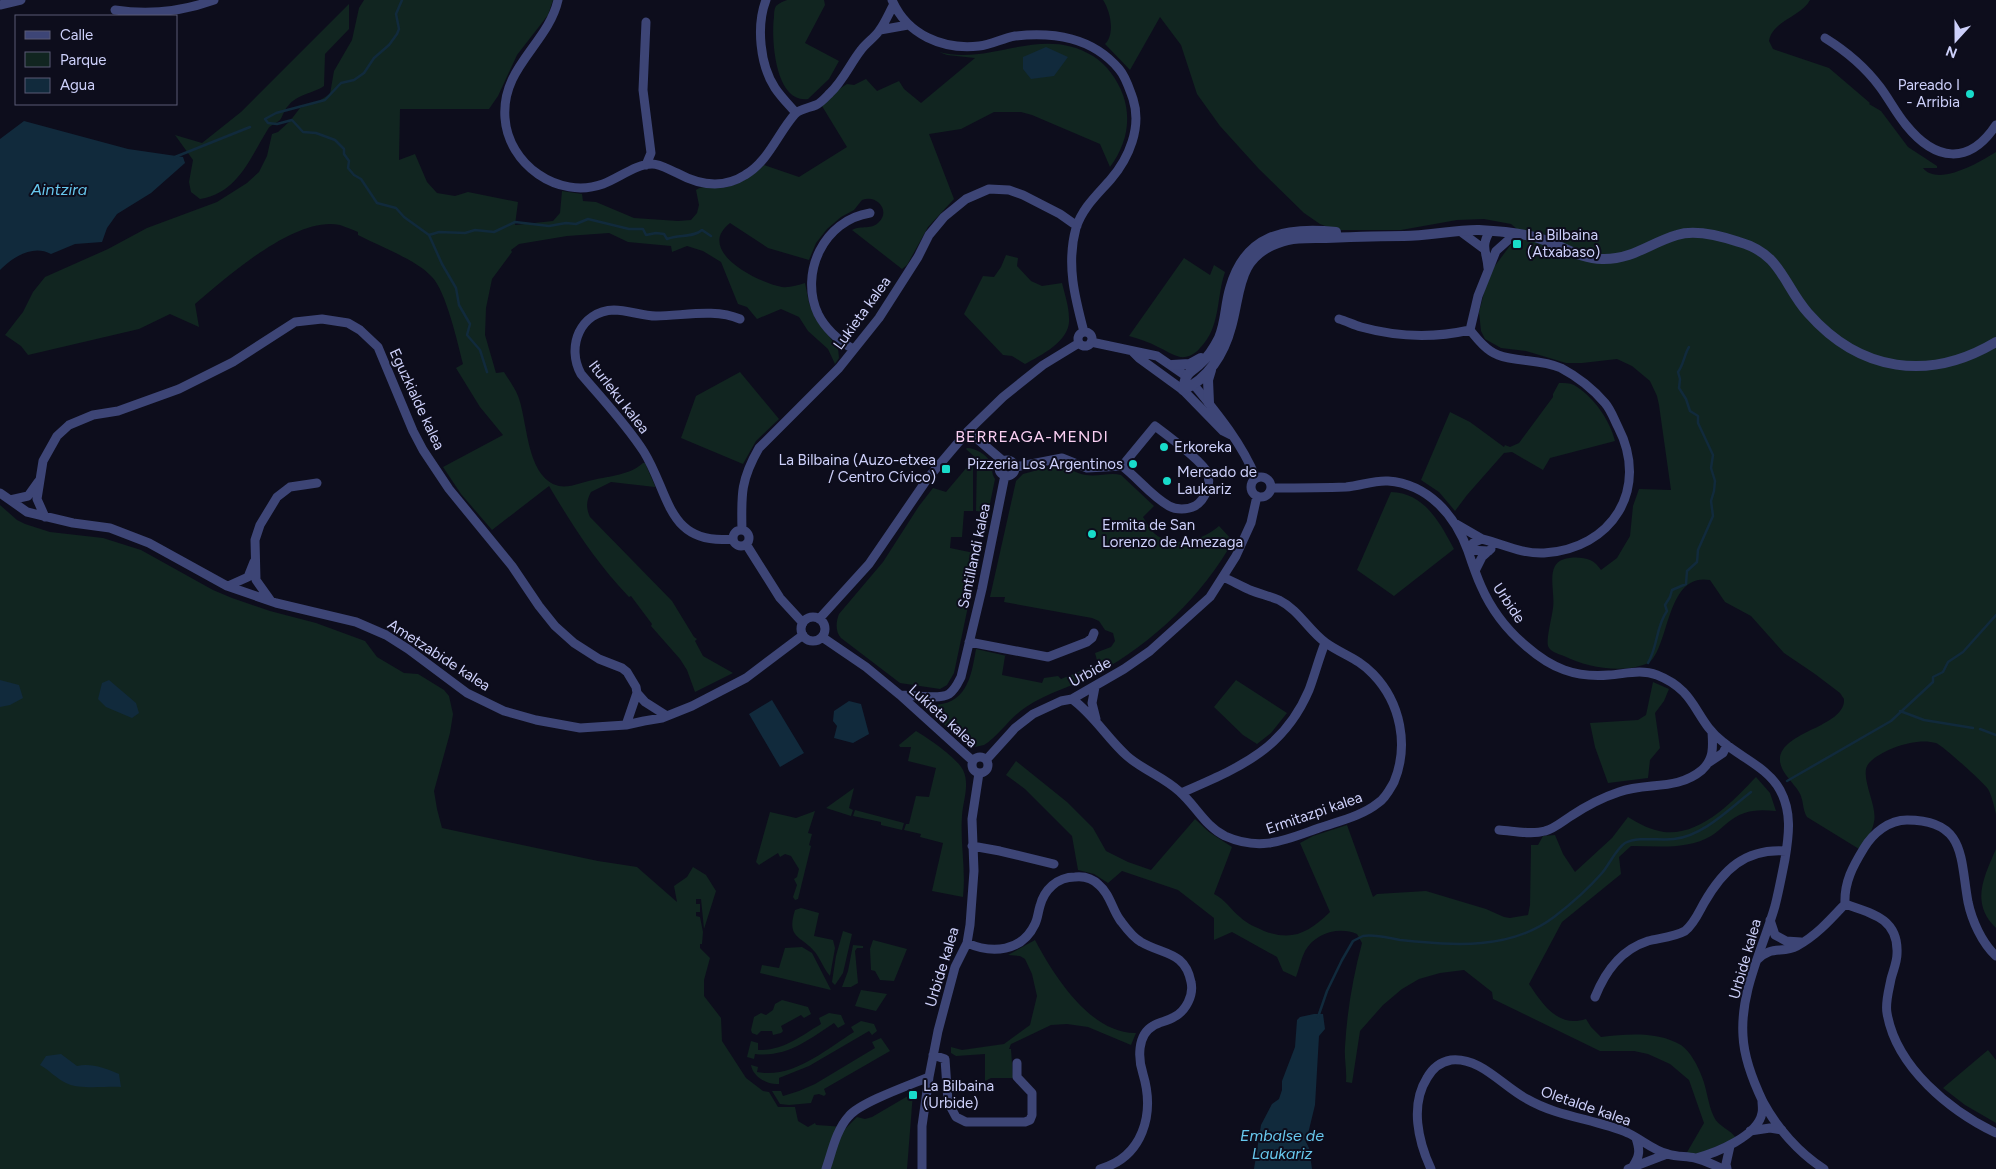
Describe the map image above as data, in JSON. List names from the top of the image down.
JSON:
{
  "streets": {
    "street": [
      "Lukieta kalea",
      "Iturleku kalea",
      "Eguzkialde kalea",
      "Santillandi kalea",
      "Urbide",
      "Ametzabide kalea",
      "Ermitazpi kalea",
      "Urbide kalea",
      "Oletalde kalea"
    ]
  },
  "crossings": [
    ["Lukieta kalea", "Iturleku kalea"],
    ["Lukieta kalea", "Santillandi kalea"],
    ["Lukieta kalea", "Urbide"],
    ["Lukieta kalea", "Ametzabide kalea"],
    ["Lukieta kalea", "Urbide kalea"],
    ["Eguzkialde kalea", "Ametzabide kalea"],
    ["Urbide", "Ermitazpi kalea"],
    ["Urbide", "Urbide kalea"]
  ],
  "districts": ["BERREAGA-MENDI"],
  "water": ["Aintzira", "Embalse de Laukariz"],
  "places": {
    "other": [
      "Pareado I - Arribia",
      "Erkoreka",
      "Pizzeria Los Argentinos",
      "Mercado de Laukariz",
      "Ermita de San Lorenzo de Amezaga"
    ],
    "transit": ["La Bilbaina (Atxabaso)", "La Bilbaina (Auzo-etxea / Centro Cívico)", "La Bilbaina (Urbide)"]
  },
  "legend": ["Calle", "Parque", "Agua"],
  "north": "bottom"
}
